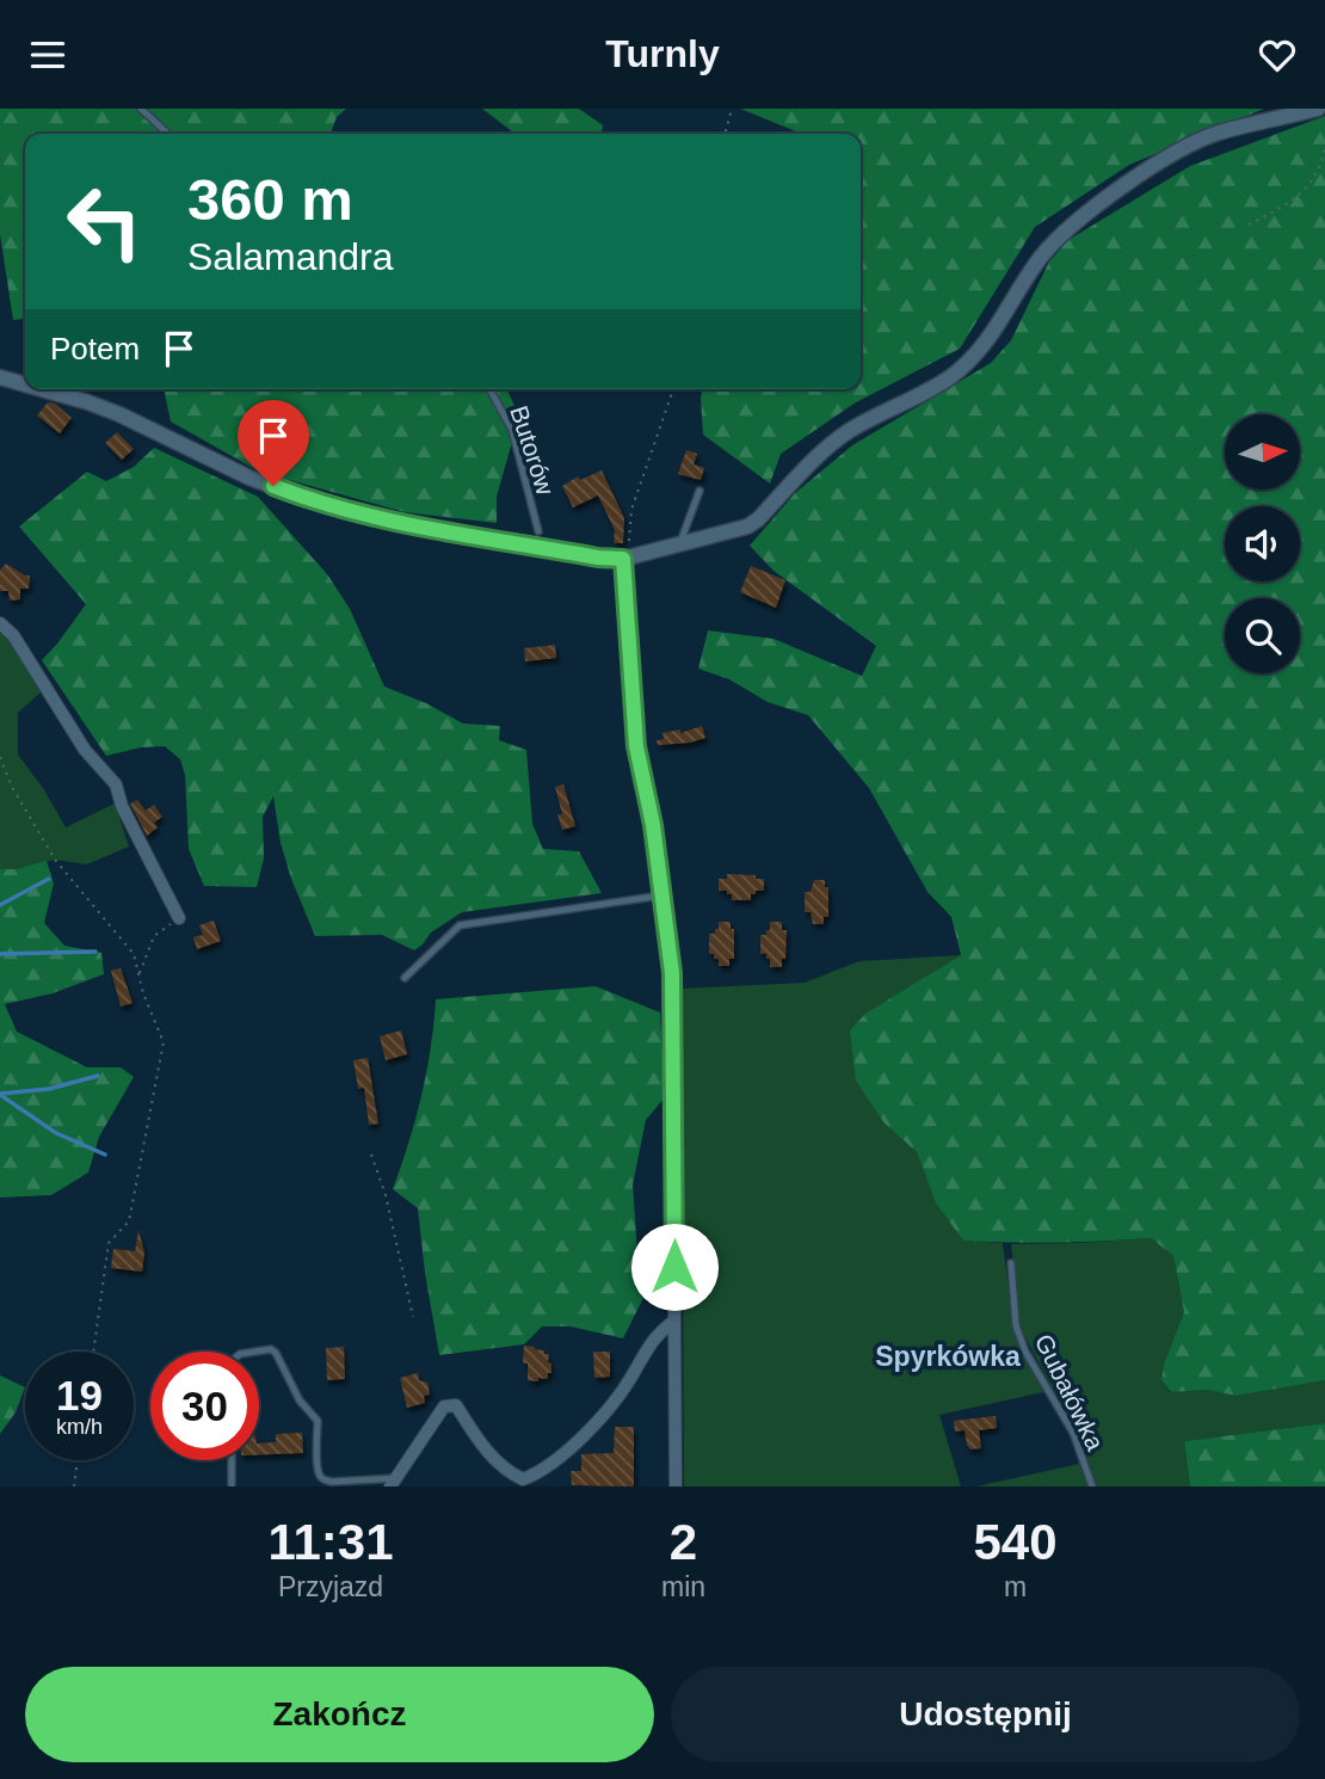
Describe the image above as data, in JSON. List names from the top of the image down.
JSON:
{
  "streets": {
    "lane": ["Butorów", "Gubałówka"]
  },
  "districts": ["Spyrkówka"],
  "north": "right",
  "page": {
    "header": "Turnly",
    "turn": ["360 m", "Salamandra"],
    "then": "Potem",
    "speed": "19 km/h",
    "limit": "30",
    "eta": [
      "11:31",
      "Przyjazd",
      "2",
      "min",
      "540",
      "m"
    ],
    "buttons": ["Zakończ", "Udostępnij"]
  }
}
